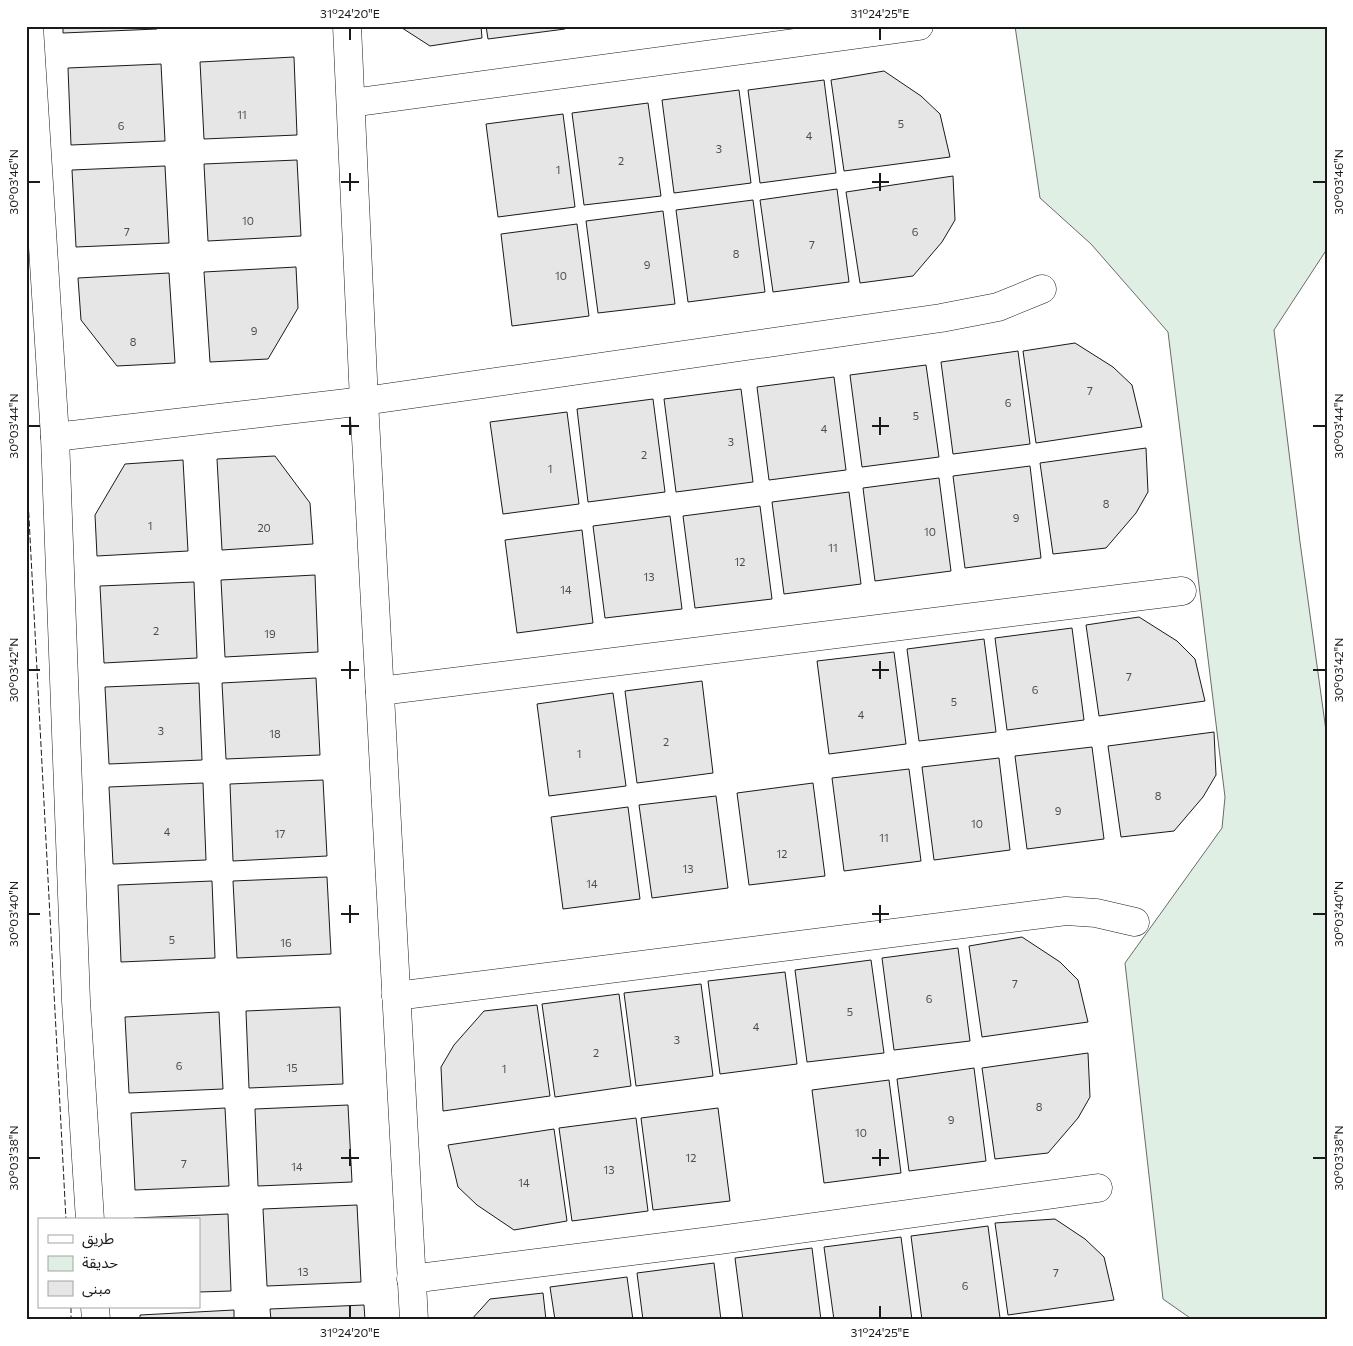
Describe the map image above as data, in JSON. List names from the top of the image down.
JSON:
{
  "house_numbers": [
    "11",
    "5",
    "6",
    "4",
    "3",
    "2",
    "1",
    "10",
    "7",
    "6",
    "7",
    "8",
    "9",
    "10",
    "9",
    "8",
    "7",
    "6",
    "5",
    "4",
    "3",
    "2",
    "1",
    "8",
    "9",
    "1",
    "20",
    "10",
    "11",
    "12",
    "13",
    "14",
    "2",
    "19",
    "7",
    "6",
    "5",
    "4",
    "3",
    "18",
    "2",
    "1",
    "8",
    "9",
    "10",
    "4",
    "17",
    "11",
    "12",
    "13",
    "14",
    "5",
    "16",
    "7",
    "6",
    "5",
    "4",
    "3",
    "2",
    "6",
    "15",
    "1",
    "8",
    "9",
    "10",
    "12",
    "7",
    "14",
    "13",
    "14",
    "13",
    "7",
    "6"
  ],
  "legend": ["طريق", "حديقة", "مبنى"],
  "coordinates": [
    "31°24'20\"E",
    "31°24'25\"E",
    "30°03'46\"N",
    "30°03'44\"N",
    "30°03'42\"N",
    "30°03'40\"N",
    "30°03'38\"N"
  ]
}
